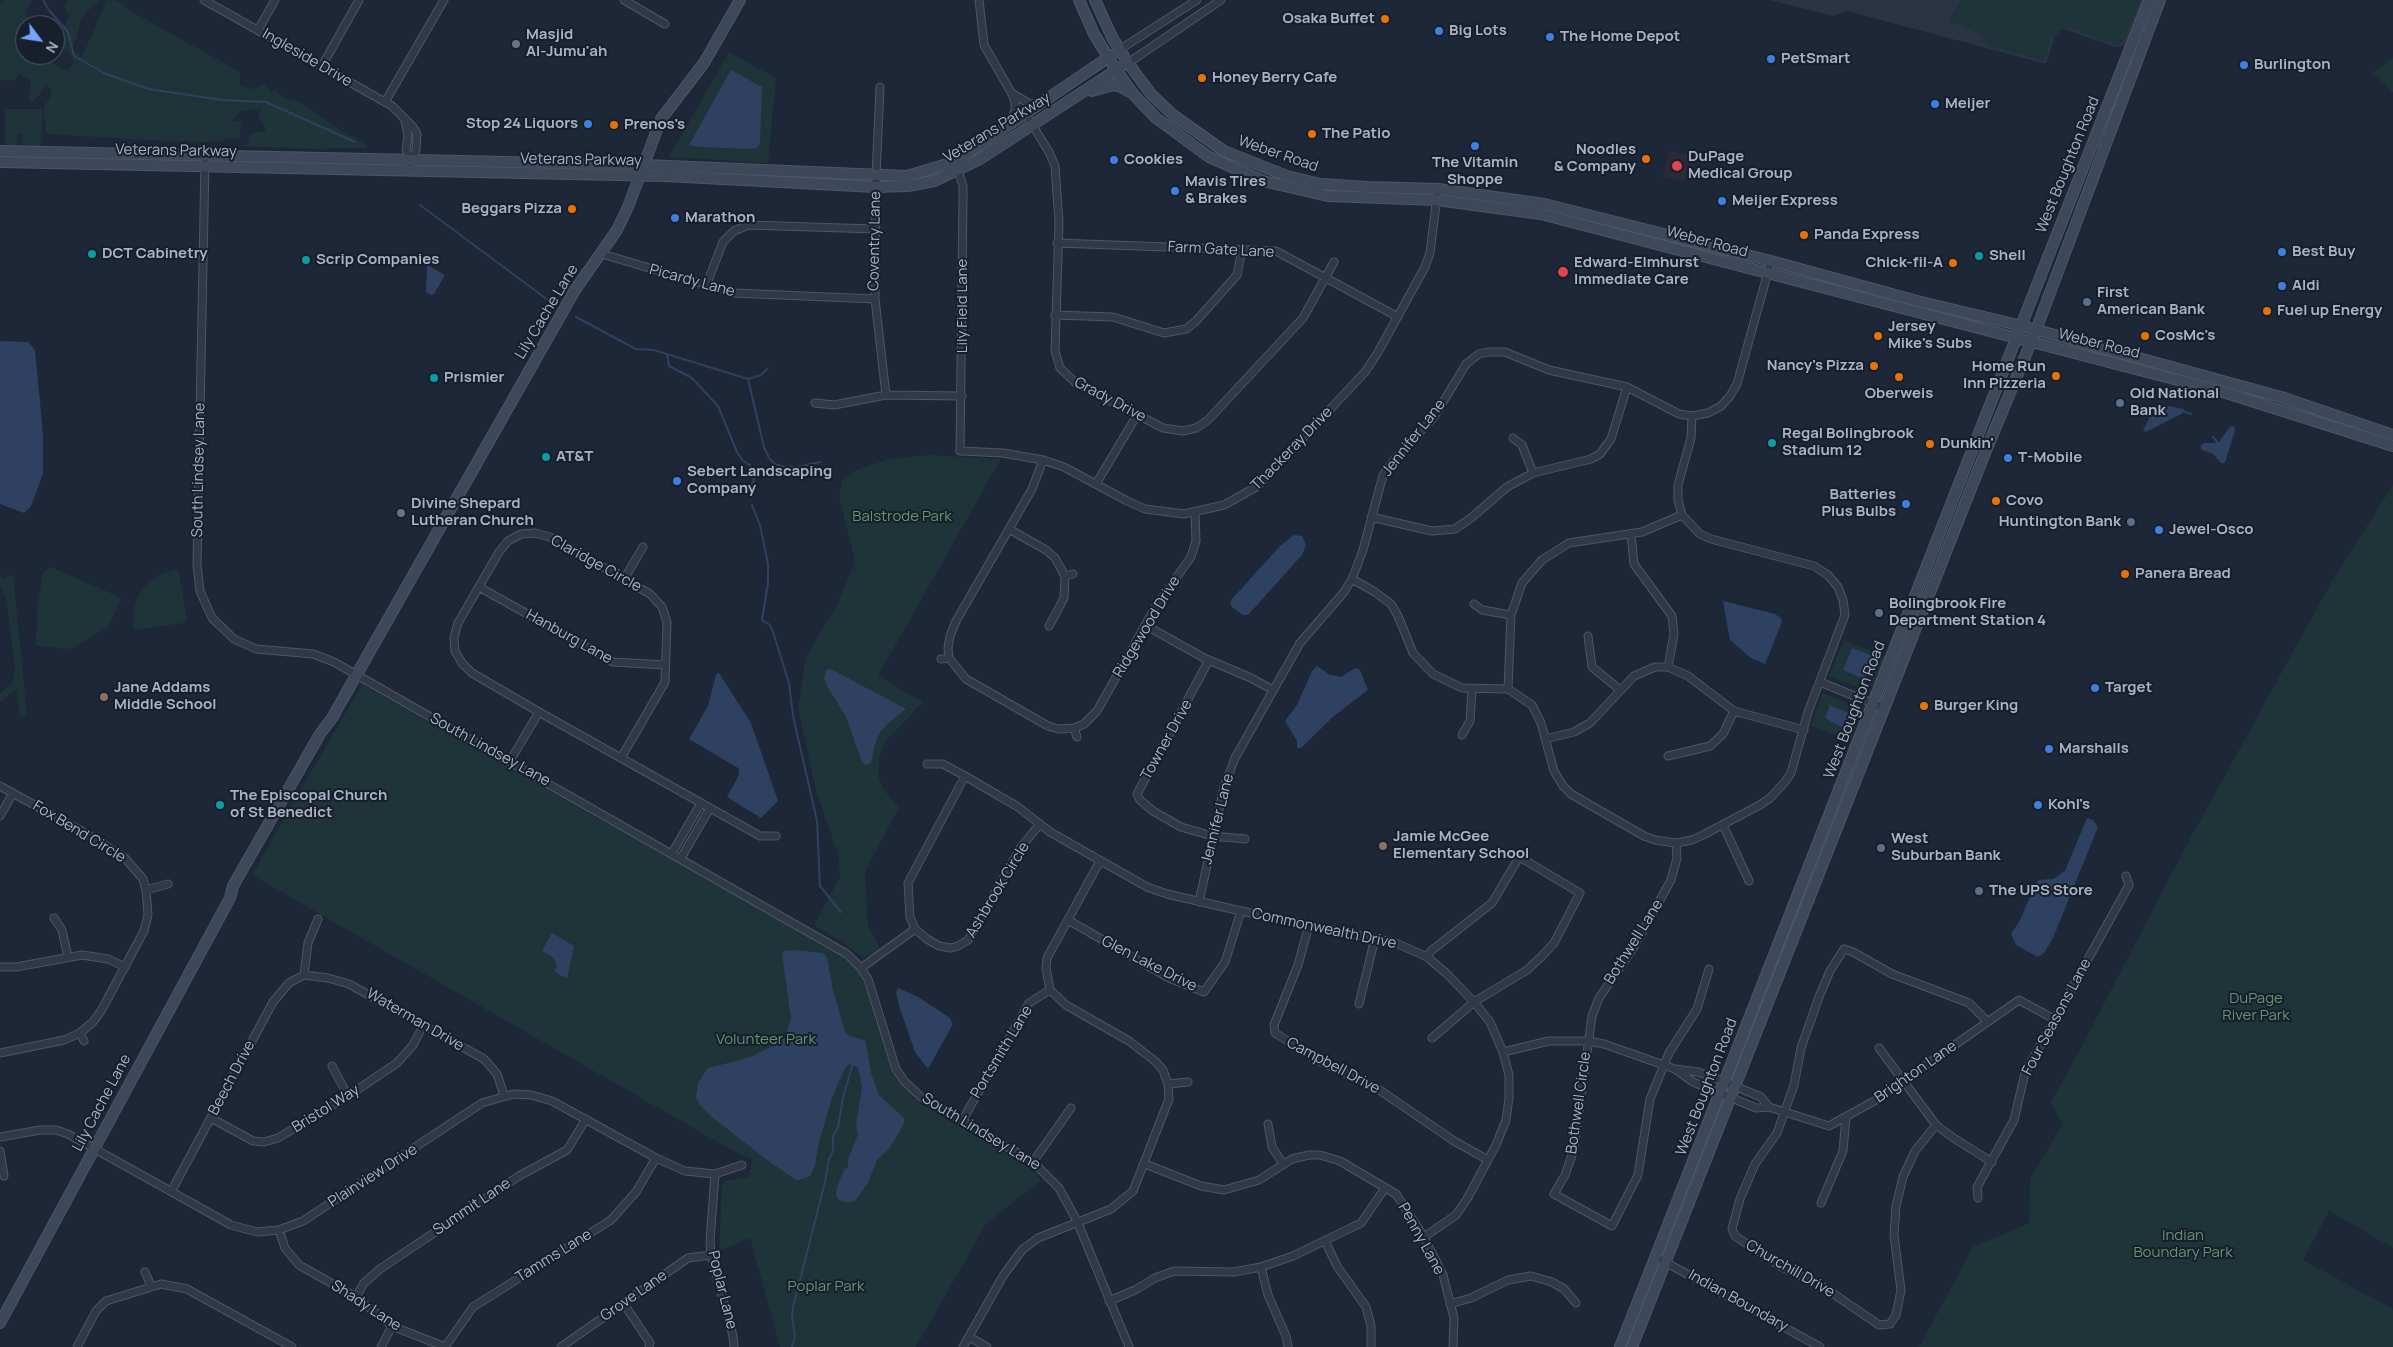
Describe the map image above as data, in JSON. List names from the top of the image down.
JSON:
{
  "streets": {
    "main road": [
      "Veterans Parkway",
      "Weber Road",
      "West Boughton Road",
      "Lily Cache Lane"
    ],
    "street": [
      "Ingleside Drive",
      "Coventry Lane",
      "Farm Gate Lane",
      "Picardy Lane",
      "Lily Field Lane",
      "Grady Drive",
      "Jennifer Lane",
      "Thackeray Drive",
      "South Lindsey Lane",
      "Claridge Circle",
      "Ridgewood Drive",
      "Hanburg Lane",
      "Towner Drive",
      "Fox Bend Circle",
      "Ashbrook Circle",
      "Commonwealth Drive",
      "Bothwell Lane",
      "Glen Lake Drive",
      "Four Seasons Lane",
      "Waterman Drive",
      "Portsmith Lane",
      "Campbell Drive",
      "Brighton Lane",
      "Beech Drive",
      "Bothwell Circle",
      "Bristol Way",
      "Plainview Drive",
      "Summit Lane",
      "Penny Lane",
      "Tamms Lane",
      "Churchill Drive",
      "Poplar Lane",
      "Grove Lane",
      "Indian Boundary",
      "Shady Lane"
    ]
  },
  "crossings": [
    ["Ingleside Drive", "Veterans Parkway"],
    ["Veterans Parkway", "Weber Road"],
    ["Veterans Parkway", "Coventry Lane"],
    ["Veterans Parkway", "Lily Field Lane"],
    ["Veterans Parkway", "Lily Cache Lane"],
    ["Veterans Parkway", "Grady Drive"],
    ["Veterans Parkway", "South Lindsey Lane"],
    ["Weber Road", "West Boughton Road"],
    ["Weber Road", "Thackeray Drive"],
    ["West Boughton Road", "Brighton Lane"],
    ["West Boughton Road", "Indian Boundary"],
    ["Coventry Lane", "Picardy Lane"],
    ["Farm Gate Lane", "Grady Drive"],
    ["Farm Gate Lane", "Thackeray Drive"],
    ["Picardy Lane", "Lily Cache Lane"],
    ["Lily Field Lane", "Thackeray Drive"],
    ["Lily Cache Lane", "South Lindsey Lane"],
    ["Lily Cache Lane", "Plainview Drive"],
    ["Jennifer Lane", "Towner Drive"],
    ["Jennifer Lane", "Commonwealth Drive"],
    ["Thackeray Drive", "Ridgewood Drive"],
    ["South Lindsey Lane", "Portsmith Lane"],
    ["Claridge Circle", "Hanburg Lane"],
    ["Ashbrook Circle", "Commonwealth Drive"],
    ["Commonwealth Drive", "Glen Lake Drive"],
    ["Commonwealth Drive", "Campbell Drive"],
    ["Commonwealth Drive", "Brighton Lane"],
    ["Commonwealth Drive", "Penny Lane"],
    ["Bothwell Lane", "Brighton Lane"],
    ["Bothwell Lane", "Bothwell Circle"],
    ["Four Seasons Lane", "Brighton Lane"],
    ["Waterman Drive", "Beech Drive"],
    ["Waterman Drive", "Bristol Way"],
    ["Waterman Drive", "Plainview Drive"],
    ["Brighton Lane", "Bothwell Circle"],
    ["Brighton Lane", "Churchill Drive"],
    ["Beech Drive", "Bristol Way"],
    ["Beech Drive", "Plainview Drive"],
    ["Plainview Drive", "Summit Lane"],
    ["Plainview Drive", "Tamms Lane"],
    ["Plainview Drive", "Poplar Lane"],
    ["Plainview Drive", "Shady Lane"],
    ["Summit Lane", "Shady Lane"],
    ["Tamms Lane", "Shady Lane"],
    ["Poplar Lane", "Grove Lane"]
  ],
  "parks": [
    "Balstrode Park",
    "DuPage River Park",
    "Volunteer Park",
    "Indian Boundary Park",
    "Poplar Park"
  ],
  "places": [
    "Osaka Buffet",
    "Big Lots",
    "The Home Depot",
    "Masjid Al-Jumu'ah",
    "PetSmart",
    "Burlington",
    "Honey Berry Cafe",
    "Meijer",
    "Stop 24 Liquors",
    "Prenos's",
    "The Patio",
    "The Vitamin Shoppe",
    "Noodles & Company",
    "Cookies",
    "DuPage Medical Group",
    "Mavis Tires & Brakes",
    "Meijer Express",
    "Beggars Pizza",
    "Marathon",
    "Panda Express",
    "Best Buy",
    "DCT Cabinetry",
    "Shell",
    "Scrip Companies",
    "Chick-fil-A",
    "Edward-Elmhurst Immediate Care",
    "Aldi",
    "First American Bank",
    "Fuel up Energy",
    "Jersey Mike's Subs",
    "CosMc's",
    "Nancy's Pizza",
    "Home Run Inn Pizzeria",
    "Oberweis",
    "Prismier",
    "Old National Bank",
    "Regal Bolingbrook Stadium 12",
    "Dunkin'",
    "AT&T",
    "T-Mobile",
    "Sebert Landscaping Company",
    "Covo",
    "Batteries Plus Bulbs",
    "Divine Shepard Lutheran Church",
    "Huntington Bank",
    "Jewel-Osco",
    "Panera Bread",
    "Bolingbrook Fire Department Station 4",
    "Target",
    "Jane Addams Middle School",
    "Burger King",
    "Marshalls",
    "The Episcopal Church of St Benedict",
    "Kohl's",
    "Jamie McGee Elementary School",
    "West Suburban Bank",
    "The UPS Store"
  ],
  "north": "bottom right"
}
